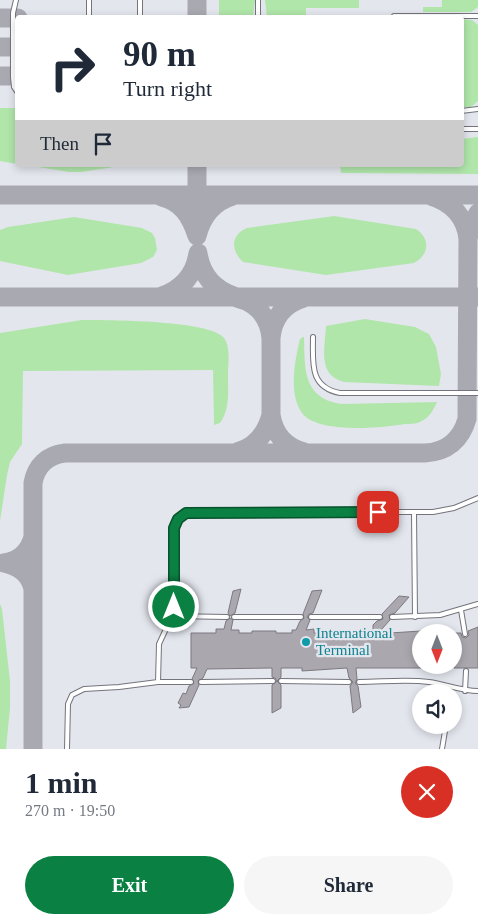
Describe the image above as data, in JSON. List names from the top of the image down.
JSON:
{
  "places": ["International Terminal"],
  "north": "bottom",
  "page": {
    "turn": ["90 m", "Turn right"],
    "then": "Then",
    "heading": ["1 min", "270 m · 19:50"],
    "buttons": ["Exit", "Share"]
  }
}
